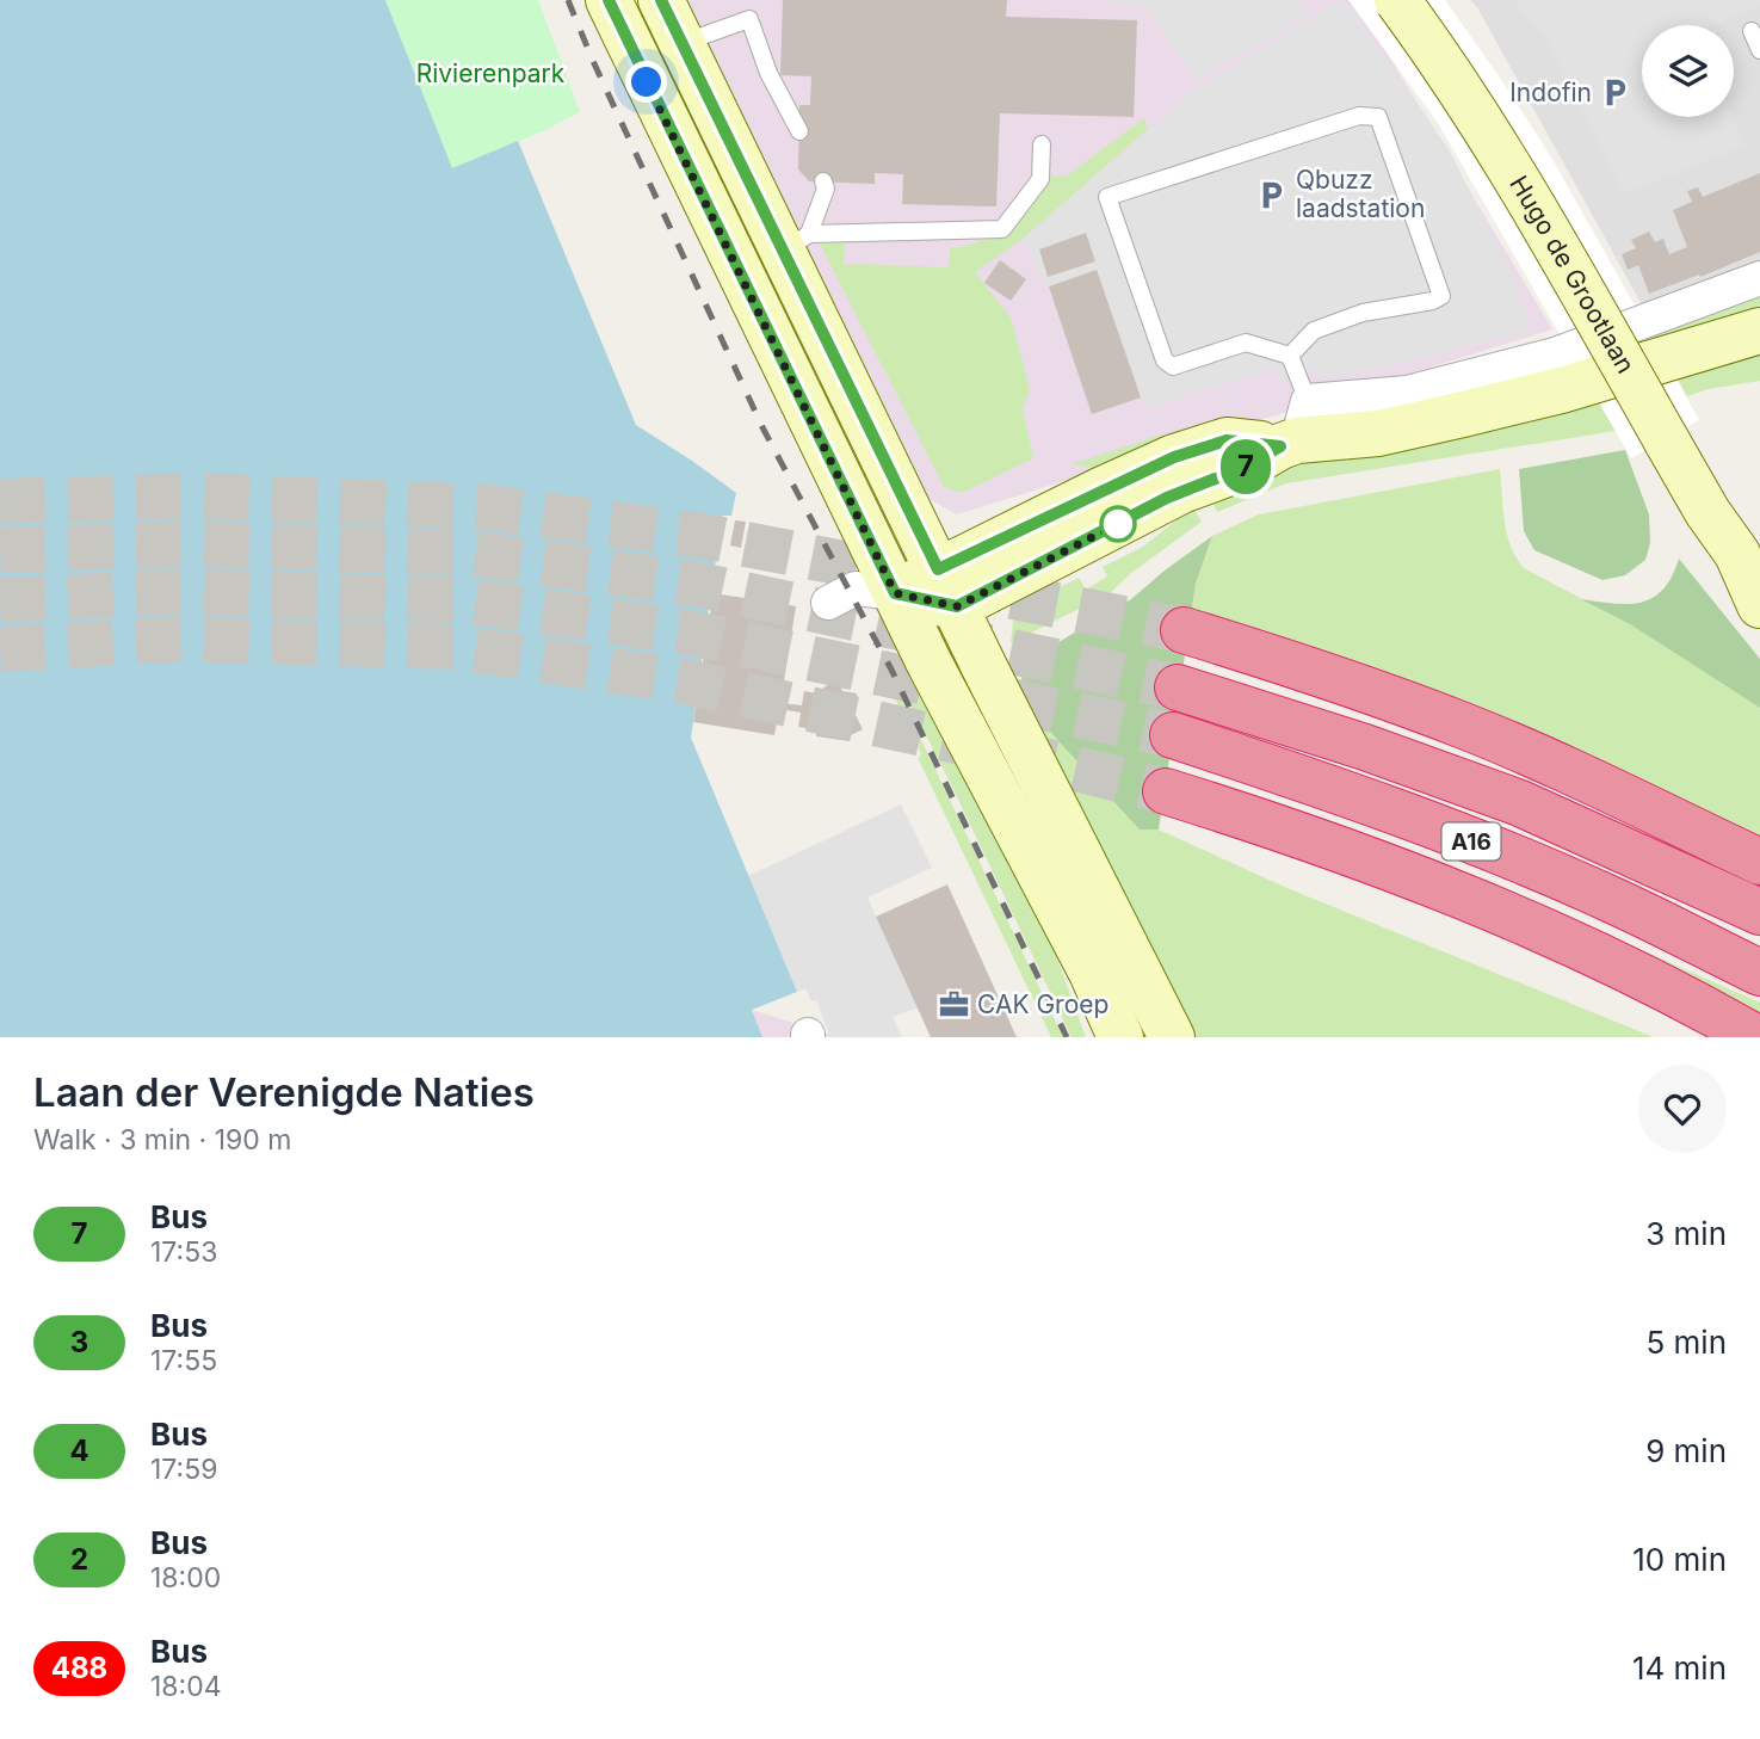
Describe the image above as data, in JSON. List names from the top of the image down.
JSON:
{
  "streets": {
    "highway": ["A16"],
    "main road": ["Hugo de Grootlaan"]
  },
  "parks": ["Rivierenpark"],
  "places": {
    "parking": ["Indofin", "Qbuzz laadstation"],
    "office": ["CAK Groep"]
  },
  "lines": ["bus line 7"],
  "page": {
    "on_map": "7",
    "heading": ["Laan der Verenigde Naties", "Walk · 3 min · 190 m"],
    "list": [
      {
        "mark": "7",
        "name": "Bus",
        "note": "17:53",
        "value": "3 min"
      },
      {
        "mark": "3",
        "name": "Bus",
        "note": "17:55",
        "value": "5 min"
      },
      {
        "mark": "4",
        "name": "Bus",
        "note": "17:59",
        "value": "9 min"
      },
      {
        "mark": "2",
        "name": "Bus",
        "note": "18:00",
        "value": "10 min"
      },
      {
        "mark": "488",
        "name": "Bus",
        "note": "18:04",
        "value": "14 min"
      }
    ]
  }
}
